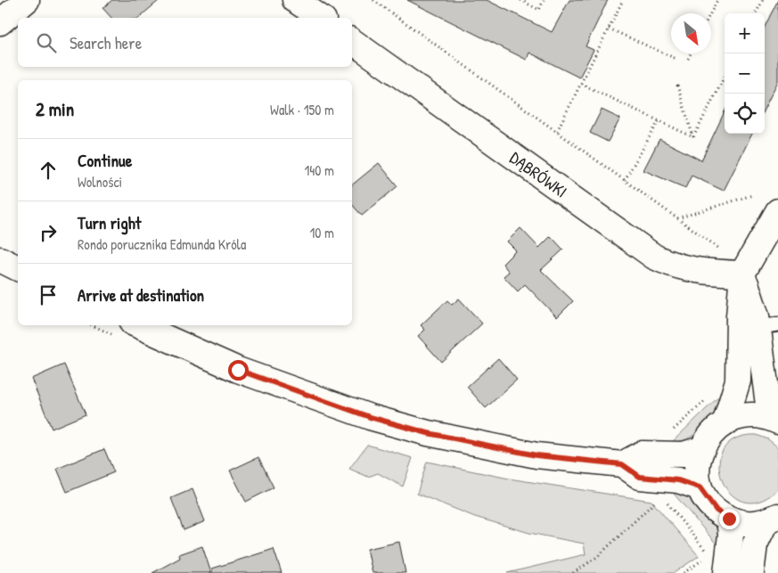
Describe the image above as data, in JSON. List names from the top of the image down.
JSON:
{
  "streets": {
    "street": ["DĄBRÓWKI"]
  },
  "north": "bottom right",
  "page": {
    "map_buttons": ["+", "−"],
    "search": "Search here",
    "heading": ["2 min", "Walk · 150 m"],
    "list": [
      ["Continue", "Wolności", "140 m"],
      ["Turn right", "Rondo porucznika Edmunda Króla", "10 m"],
      "Arrive at destination"
    ]
  }
}
